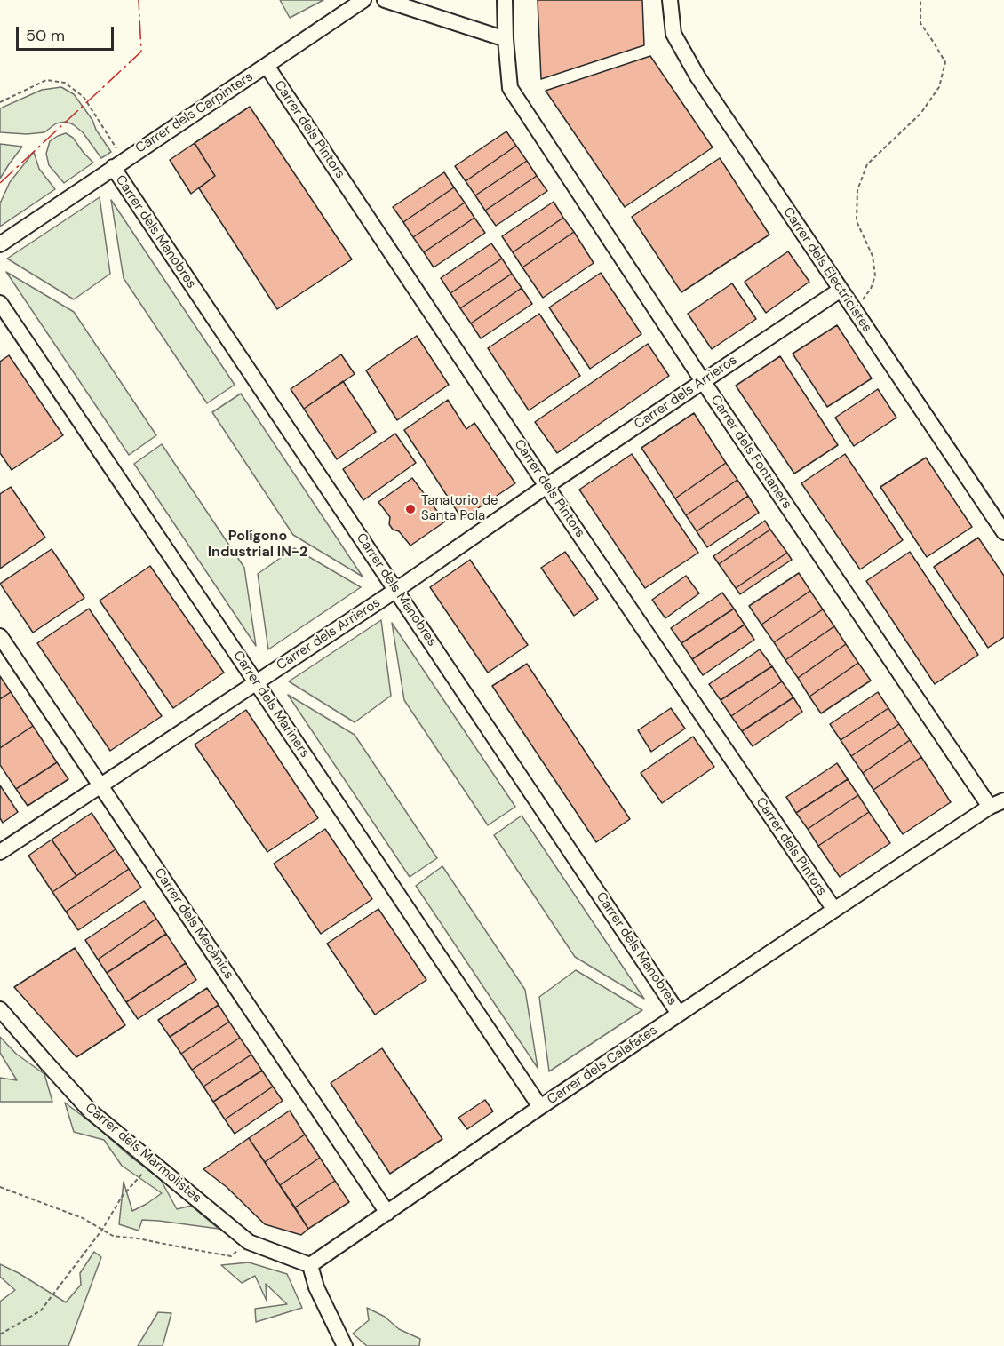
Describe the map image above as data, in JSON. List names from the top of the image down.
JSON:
{
  "streets": {
    "street": [
      "Carrer dels Carpinters",
      "Carrer dels Pintors",
      "Carrer dels Manobres",
      "Carrer dels Electricistes",
      "Carrer dels Arrieros",
      "Carrer dels Fontaners",
      "Carrer dels Mariners",
      "Carrer dels Mecànics",
      "Carrer dels Calafates",
      "Carrer dels Marmolistes"
    ]
  },
  "crossings": [
    ["Carrer dels Carpinters", "Carrer dels Pintors"],
    ["Carrer dels Carpinters", "Carrer dels Manobres"],
    ["Carrer dels Pintors", "Carrer dels Arrieros"],
    ["Carrer dels Pintors", "Carrer dels Calafates"],
    ["Carrer dels Manobres", "Carrer dels Arrieros"],
    ["Carrer dels Manobres", "Carrer dels Calafates"],
    ["Carrer dels Electricistes", "Carrer dels Arrieros"],
    ["Carrer dels Arrieros", "Carrer dels Fontaners"],
    ["Carrer dels Arrieros", "Carrer dels Mariners"],
    ["Carrer dels Arrieros", "Carrer dels Mecànics"],
    ["Carrer dels Fontaners", "Carrer dels Calafates"],
    ["Carrer dels Mariners", "Carrer dels Calafates"],
    ["Carrer dels Mecànics", "Carrer dels Calafates"],
    ["Carrer dels Calafates", "Carrer dels Marmolistes"]
  ],
  "districts": ["Polígono Industrial IN-2"],
  "places": ["Tanatorio de Santa Pola"],
  "scale_bar": "50 m"
}
